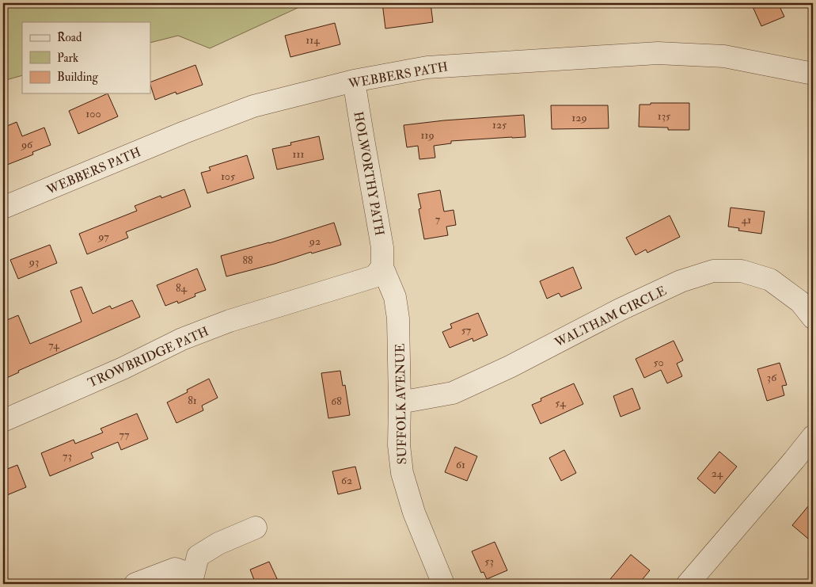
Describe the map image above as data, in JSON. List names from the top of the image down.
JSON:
{
  "streets": {
    "street": [
      "WEBBERS PATH",
      "HOLWORTHY PATH",
      "WALTHAM CIRCLE",
      "TROWBRIDGE PATH",
      "SUFFOLK AVENUE"
    ]
  },
  "crossings": [
    ["WEBBERS PATH", "HOLWORTHY PATH"],
    ["HOLWORTHY PATH", "TROWBRIDGE PATH"],
    ["HOLWORTHY PATH", "SUFFOLK AVENUE"],
    ["WALTHAM CIRCLE", "SUFFOLK AVENUE"],
    ["TROWBRIDGE PATH", "SUFFOLK AVENUE"]
  ],
  "house_numbers": [
    "114",
    "100",
    "135",
    "129",
    "125",
    "119",
    "96",
    "111",
    "105",
    "7",
    "41",
    "97",
    "92",
    "88",
    "93",
    "84",
    "57",
    "74",
    "50",
    "36",
    "81",
    "68",
    "54",
    "77",
    "73",
    "61",
    "24",
    "62",
    "53"
  ],
  "legend": ["Road", "Park", "Building"]
}
